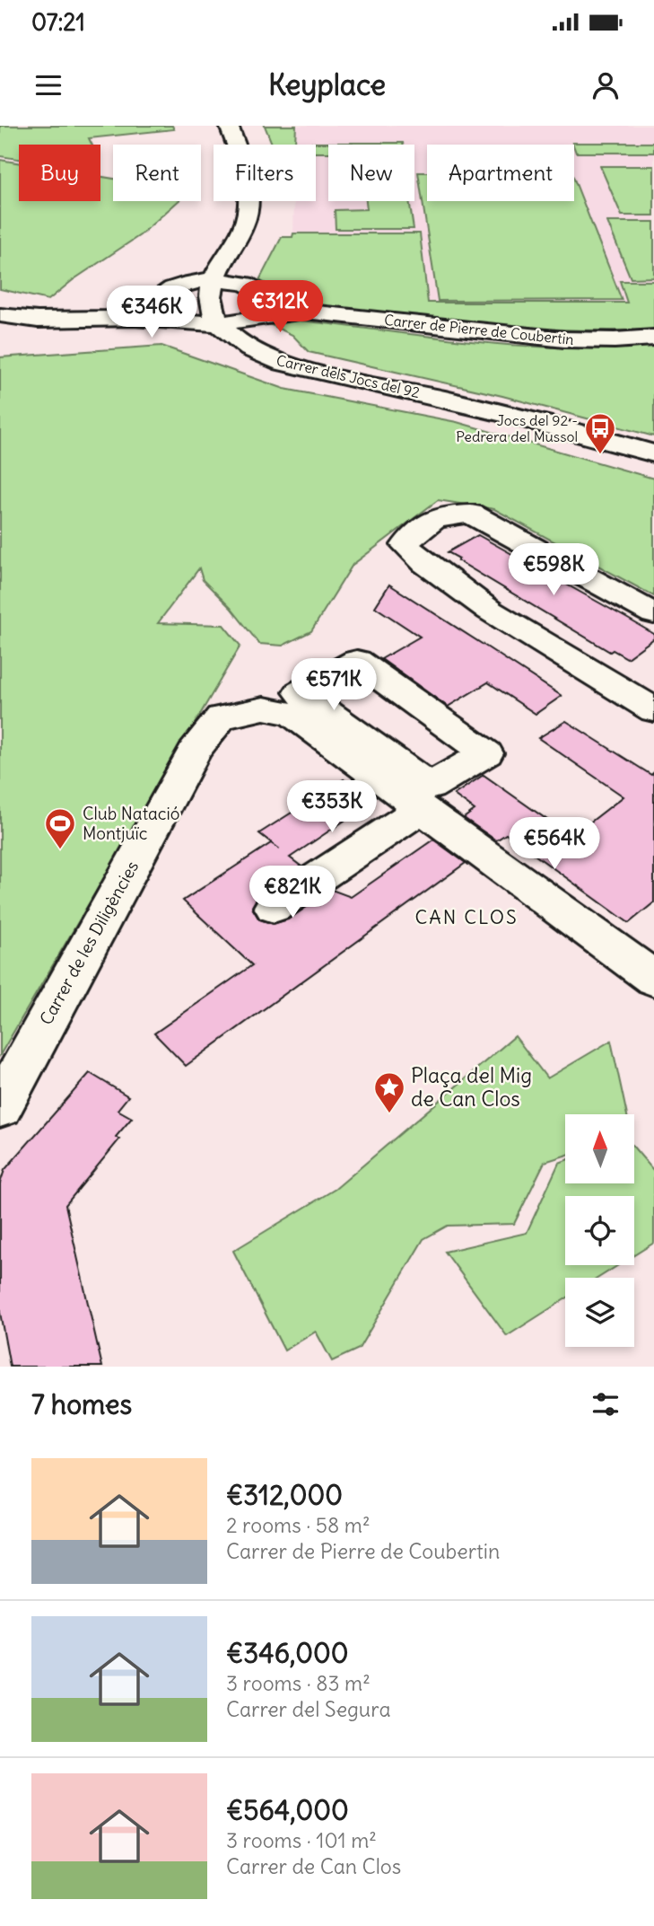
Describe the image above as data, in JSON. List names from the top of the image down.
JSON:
{
  "streets": {
    "street": ["Carrer de Pierre de Coubertin", "Carrer dels Jocs del 92", "Carrer de les Diligències"]
  },
  "crossings": [
    ["Carrer de Pierre de Coubertin", "Carrer dels Jocs del 92"]
  ],
  "districts": ["CAN CLOS"],
  "places": {
    "bus stop": ["Jocs del 92 - Pedrera del Mussol"],
    "sports": ["Club Natació Montjuïc"],
    "place": ["Plaça del Mig de Can Clos"]
  },
  "north": "top",
  "page": {
    "status": "07:21",
    "header": "Keyplace",
    "chip": [
      "Buy",
      "Rent",
      "Filters",
      "New",
      "Apartment"
    ],
    "price": [
      "€312K",
      "€346K",
      "€598K",
      "€571K",
      "€353K",
      "€564K",
      "€821K"
    ],
    "heading": "7 homes",
    "list": [
      {
        "name": "€312,000",
        "note": "2 rooms · 58 m² · Carrer de Pierre de Coubertin"
      },
      {
        "name": "€346,000",
        "note": "3 rooms · 83 m² · Carrer del Segura"
      },
      {
        "name": "€564,000",
        "note": "3 rooms · 101 m² · Carrer de Can Clos"
      }
    ]
  }
}
